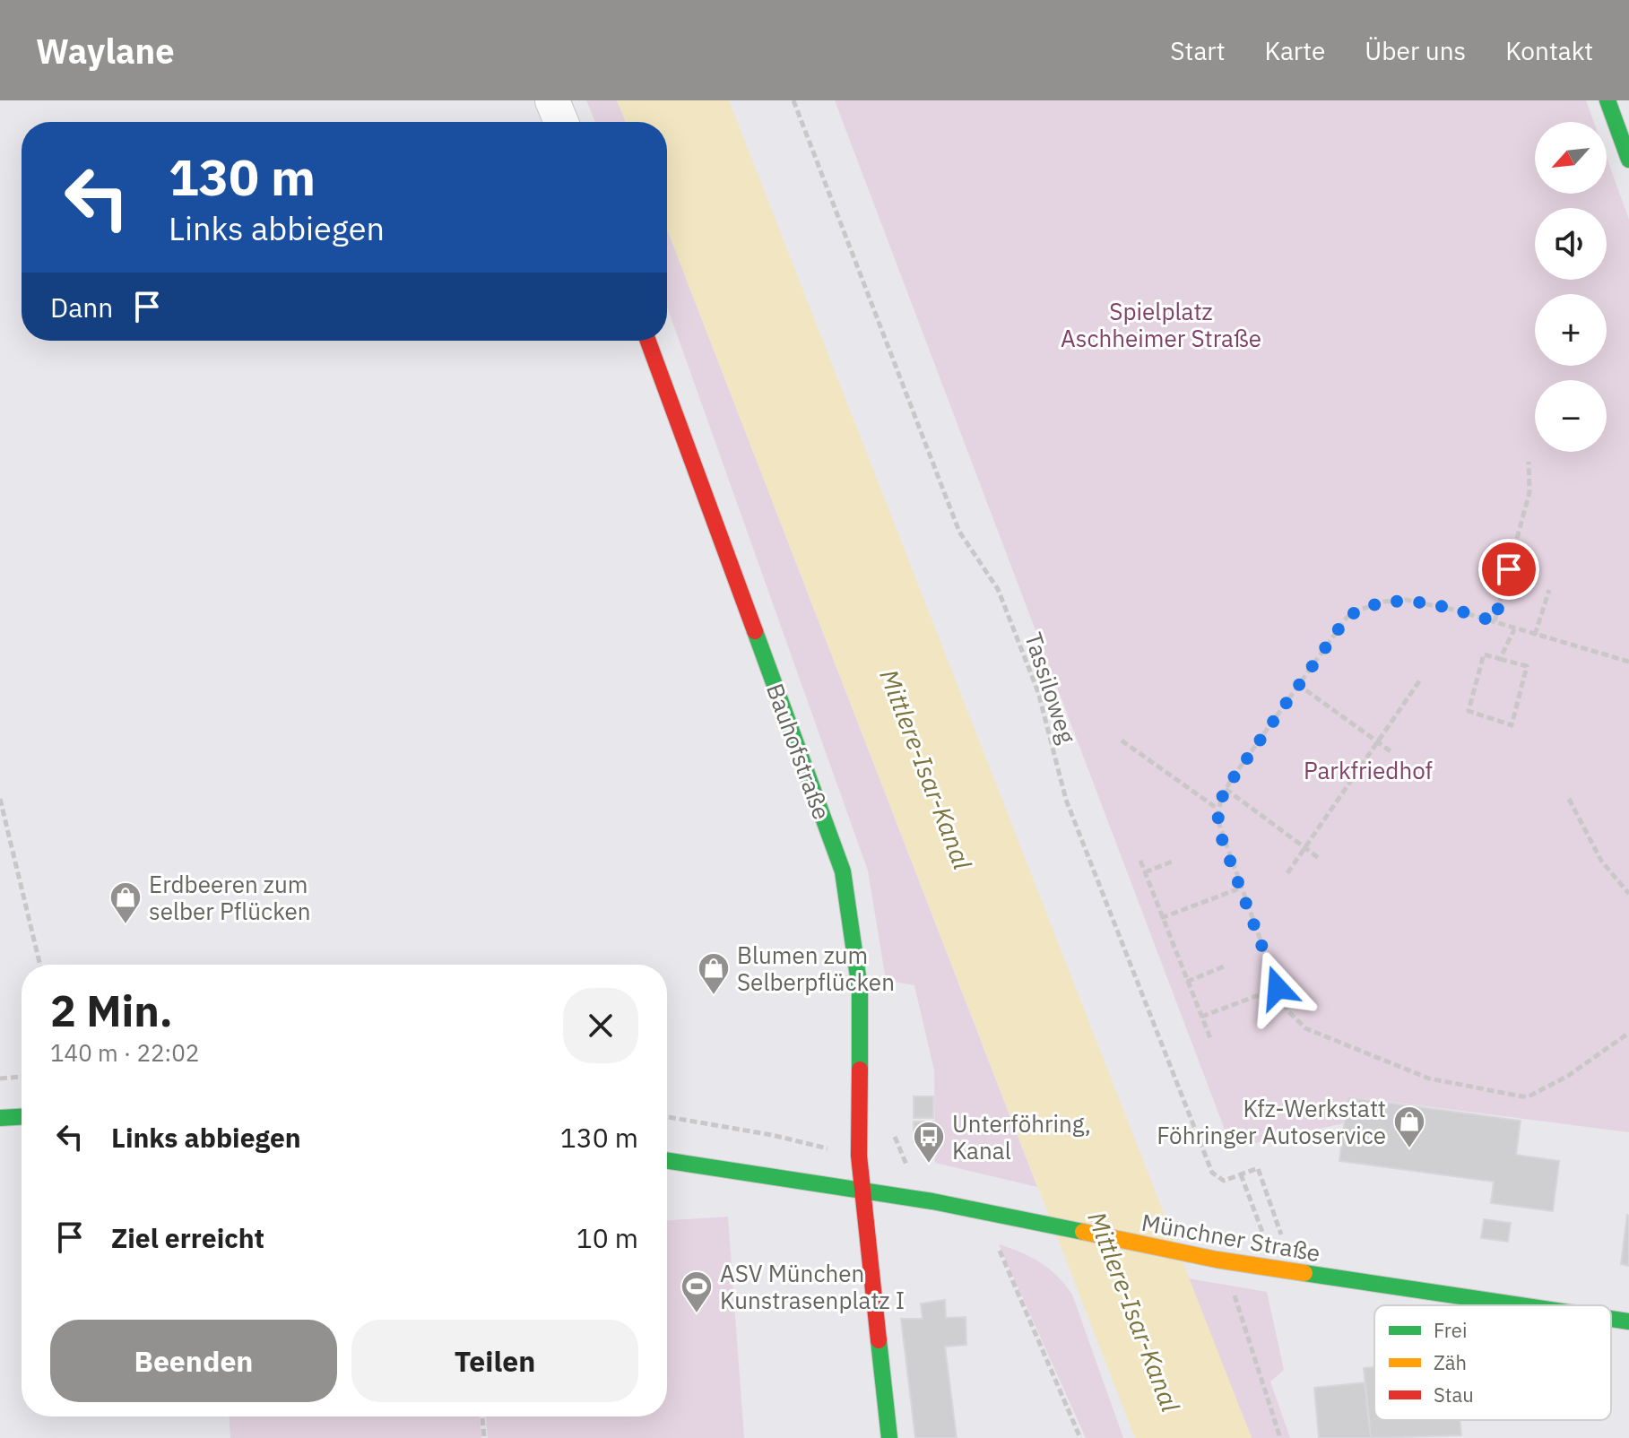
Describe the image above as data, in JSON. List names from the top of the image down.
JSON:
{
  "streets": {
    "street": ["Bauhofstraße", "Münchner Straße"],
    "path": ["Tassiloweg"]
  },
  "crossings": [
    ["Bauhofstraße", "Münchner Straße"]
  ],
  "water": ["Mittlere-Isar-Kanal"],
  "parks": ["Spielplatz Aschheimer Straße", "Parkfriedhof"],
  "places": {
    "shop": ["Erdbeeren zum selber Pflücken", "Blumen zum Selberpflücken", "Kfz-Werkstatt Föhringer Autoservice"],
    "bus stop": ["Unterföhring, Kanal"],
    "sports": ["ASV München Kunstrasenplatz I"]
  },
  "legend": ["Frei", "Zäh", "Stau"],
  "north": "bottom left",
  "page": {
    "header": "Waylane",
    "nav": [
      "Start",
      "Karte",
      "Über uns",
      "Kontakt"
    ],
    "map_buttons": ["+", "−"],
    "turn": ["130 m", "Links abbiegen"],
    "then": "Dann",
    "heading": ["2 Min.", "140 m · 22:02"],
    "list": [
      {
        "name": "Links abbiegen",
        "value": "130 m"
      },
      {
        "name": "Ziel erreicht",
        "value": "10 m"
      }
    ],
    "buttons": ["Beenden", "Teilen"]
  }
}
